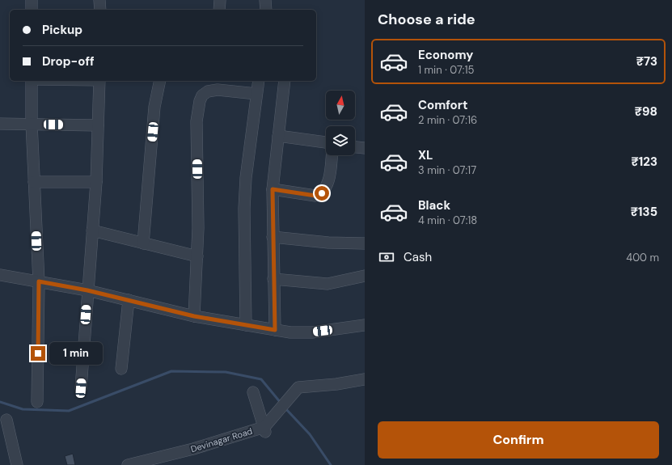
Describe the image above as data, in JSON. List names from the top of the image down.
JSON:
{
  "streets": {
    "street": ["Devinagar Road"]
  },
  "north": "top",
  "page": {
    "heading": "Choose a ride",
    "banner": ["Pickup", "Drop-off"],
    "list": [
      {
        "name": "Economy",
        "note": "1 min · 07:15",
        "value": "₹73"
      },
      {
        "name": "Comfort",
        "note": "2 min · 07:16",
        "value": "₹98"
      },
      {
        "name": "XL",
        "note": "3 min · 07:17",
        "value": "₹123"
      },
      {
        "name": "Black",
        "note": "4 min · 07:18",
        "value": "₹135"
      }
    ],
    "pay": ["Cash", "400 m"],
    "bubble": "1 min",
    "buttons": "Confirm"
  }
}
